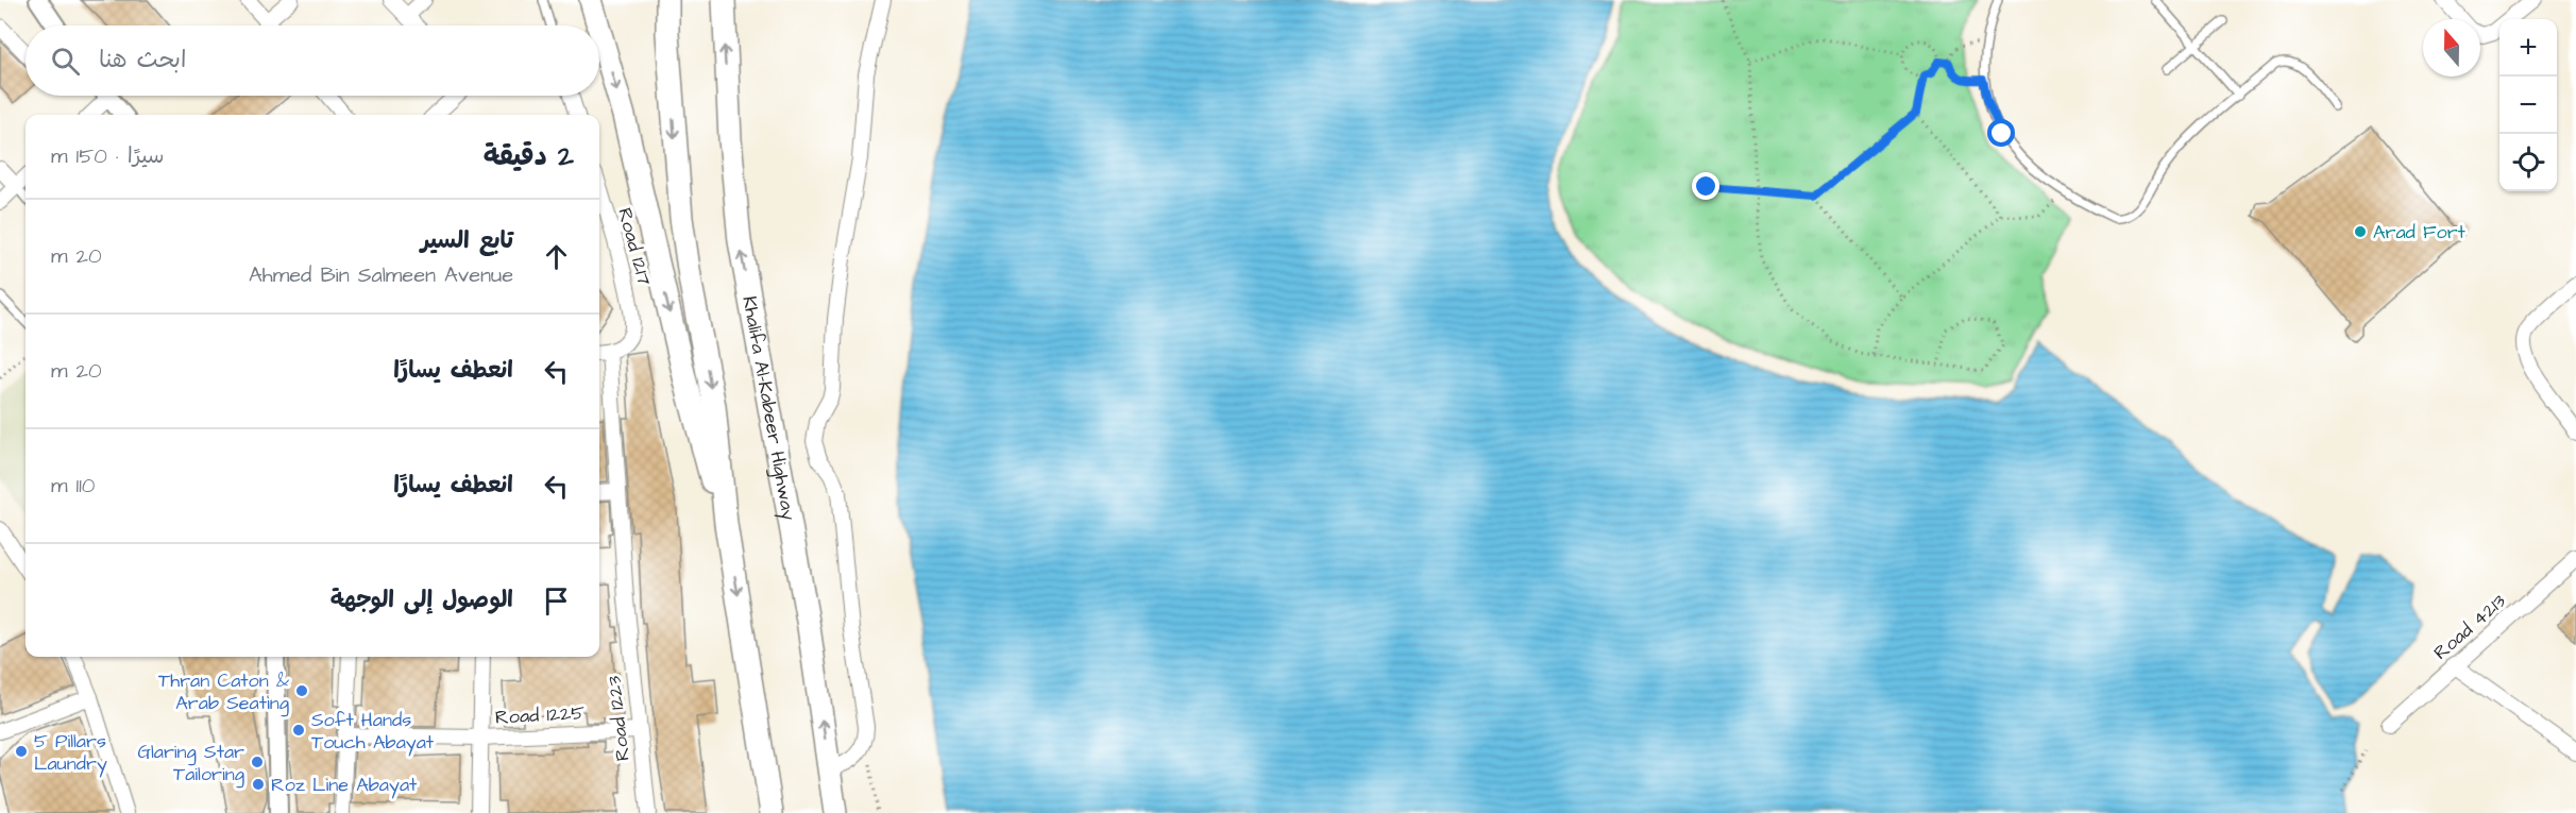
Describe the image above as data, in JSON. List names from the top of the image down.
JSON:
{
  "streets": {
    "main road": ["Khalifa Al-Kabeer Highway"],
    "street": [
      "Road 1217",
      "Road 4213",
      "Road 1225",
      "Road 1223"
    ]
  },
  "crossings": [
    ["Road 1217", "Road 1223"],
    ["Road 1225", "Road 1223"]
  ],
  "places": [
    "Arad Fort",
    "Thran Caton & Arab Seating",
    "Soft Hands Touch Abayat",
    "5 Pillars Laundry",
    "Glaring Star Tailoring",
    "Roz Line Abayat"
  ],
  "north": "top",
  "page": {
    "map_buttons": ["+", "−"],
    "search": "ابحث هنا",
    "heading": ["2 دقيقة", "سيرًا · 150 m"],
    "list": [
      ["تابع السير", "Ahmed Bin Salmeen Avenue", "20 m"],
      ["انعطف يسارًا", "20 m"],
      ["انعطف يسارًا", "110 m"],
      "الوصول إلى الوجهة"
    ]
  }
}
